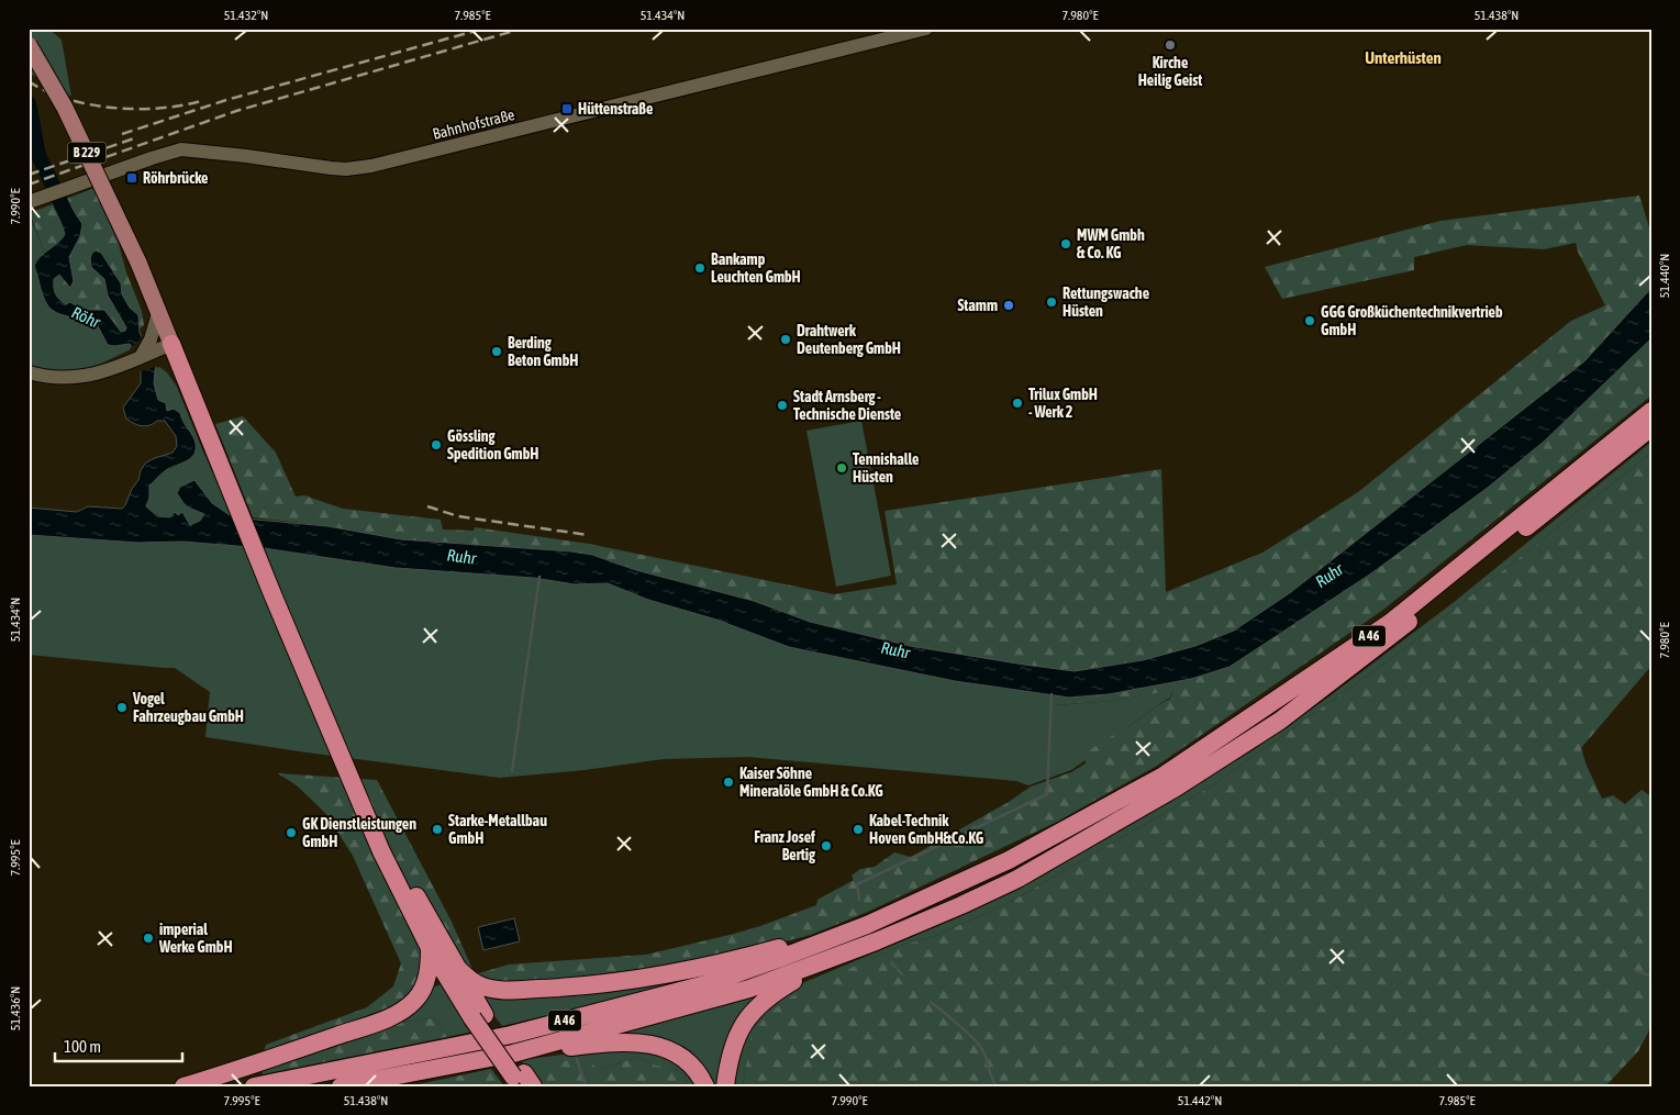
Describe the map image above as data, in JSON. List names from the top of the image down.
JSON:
{
  "streets": {
    "highway": ["A 46"],
    "main road": ["B 229"],
    "street": ["Bahnhofstraße"]
  },
  "districts": ["Unterhüsten"],
  "water": ["Röhr", "Ruhr"],
  "places": {
    "other": [
      "Kirche Heilig Geist",
      "MWM Gmbh & Co. KG",
      "Bankamp Leuchten GmbH",
      "Rettungswache Hüsten",
      "Stamm",
      "GGG Großküchentechnikvertrieb GmbH",
      "Drahtwerk Deutenberg GmbH",
      "Berding Beton GmbH",
      "Trilux GmbH - Werk 2",
      "Stadt Arnsberg - Technische Dienste",
      "Gössling Spedition GmbH",
      "Tennishalle Hüsten",
      "Vogel Fahrzeugbau GmbH",
      "Kaiser Söhne Mineralöle GmbH & Co.KG",
      "Starke-Metallbau GmbH",
      "Kabel-Technik Hoven GmbH&Co.KG",
      "GK Dienstleistungen GmbH",
      "Franz Josef Bertig",
      "imperial Werke GmbH"
    ],
    "transit": ["Hüttenstraße", "Röhrbrücke"]
  },
  "scale_bar": "100 m",
  "coordinates": [
    "51.432°N",
    "7.985°E",
    "51.434°N",
    "7.980°E",
    "51.438°N",
    "7.990°E",
    "51.440°N",
    "7.995°E",
    "51.436°N",
    "51.442°N"
  ]
}
